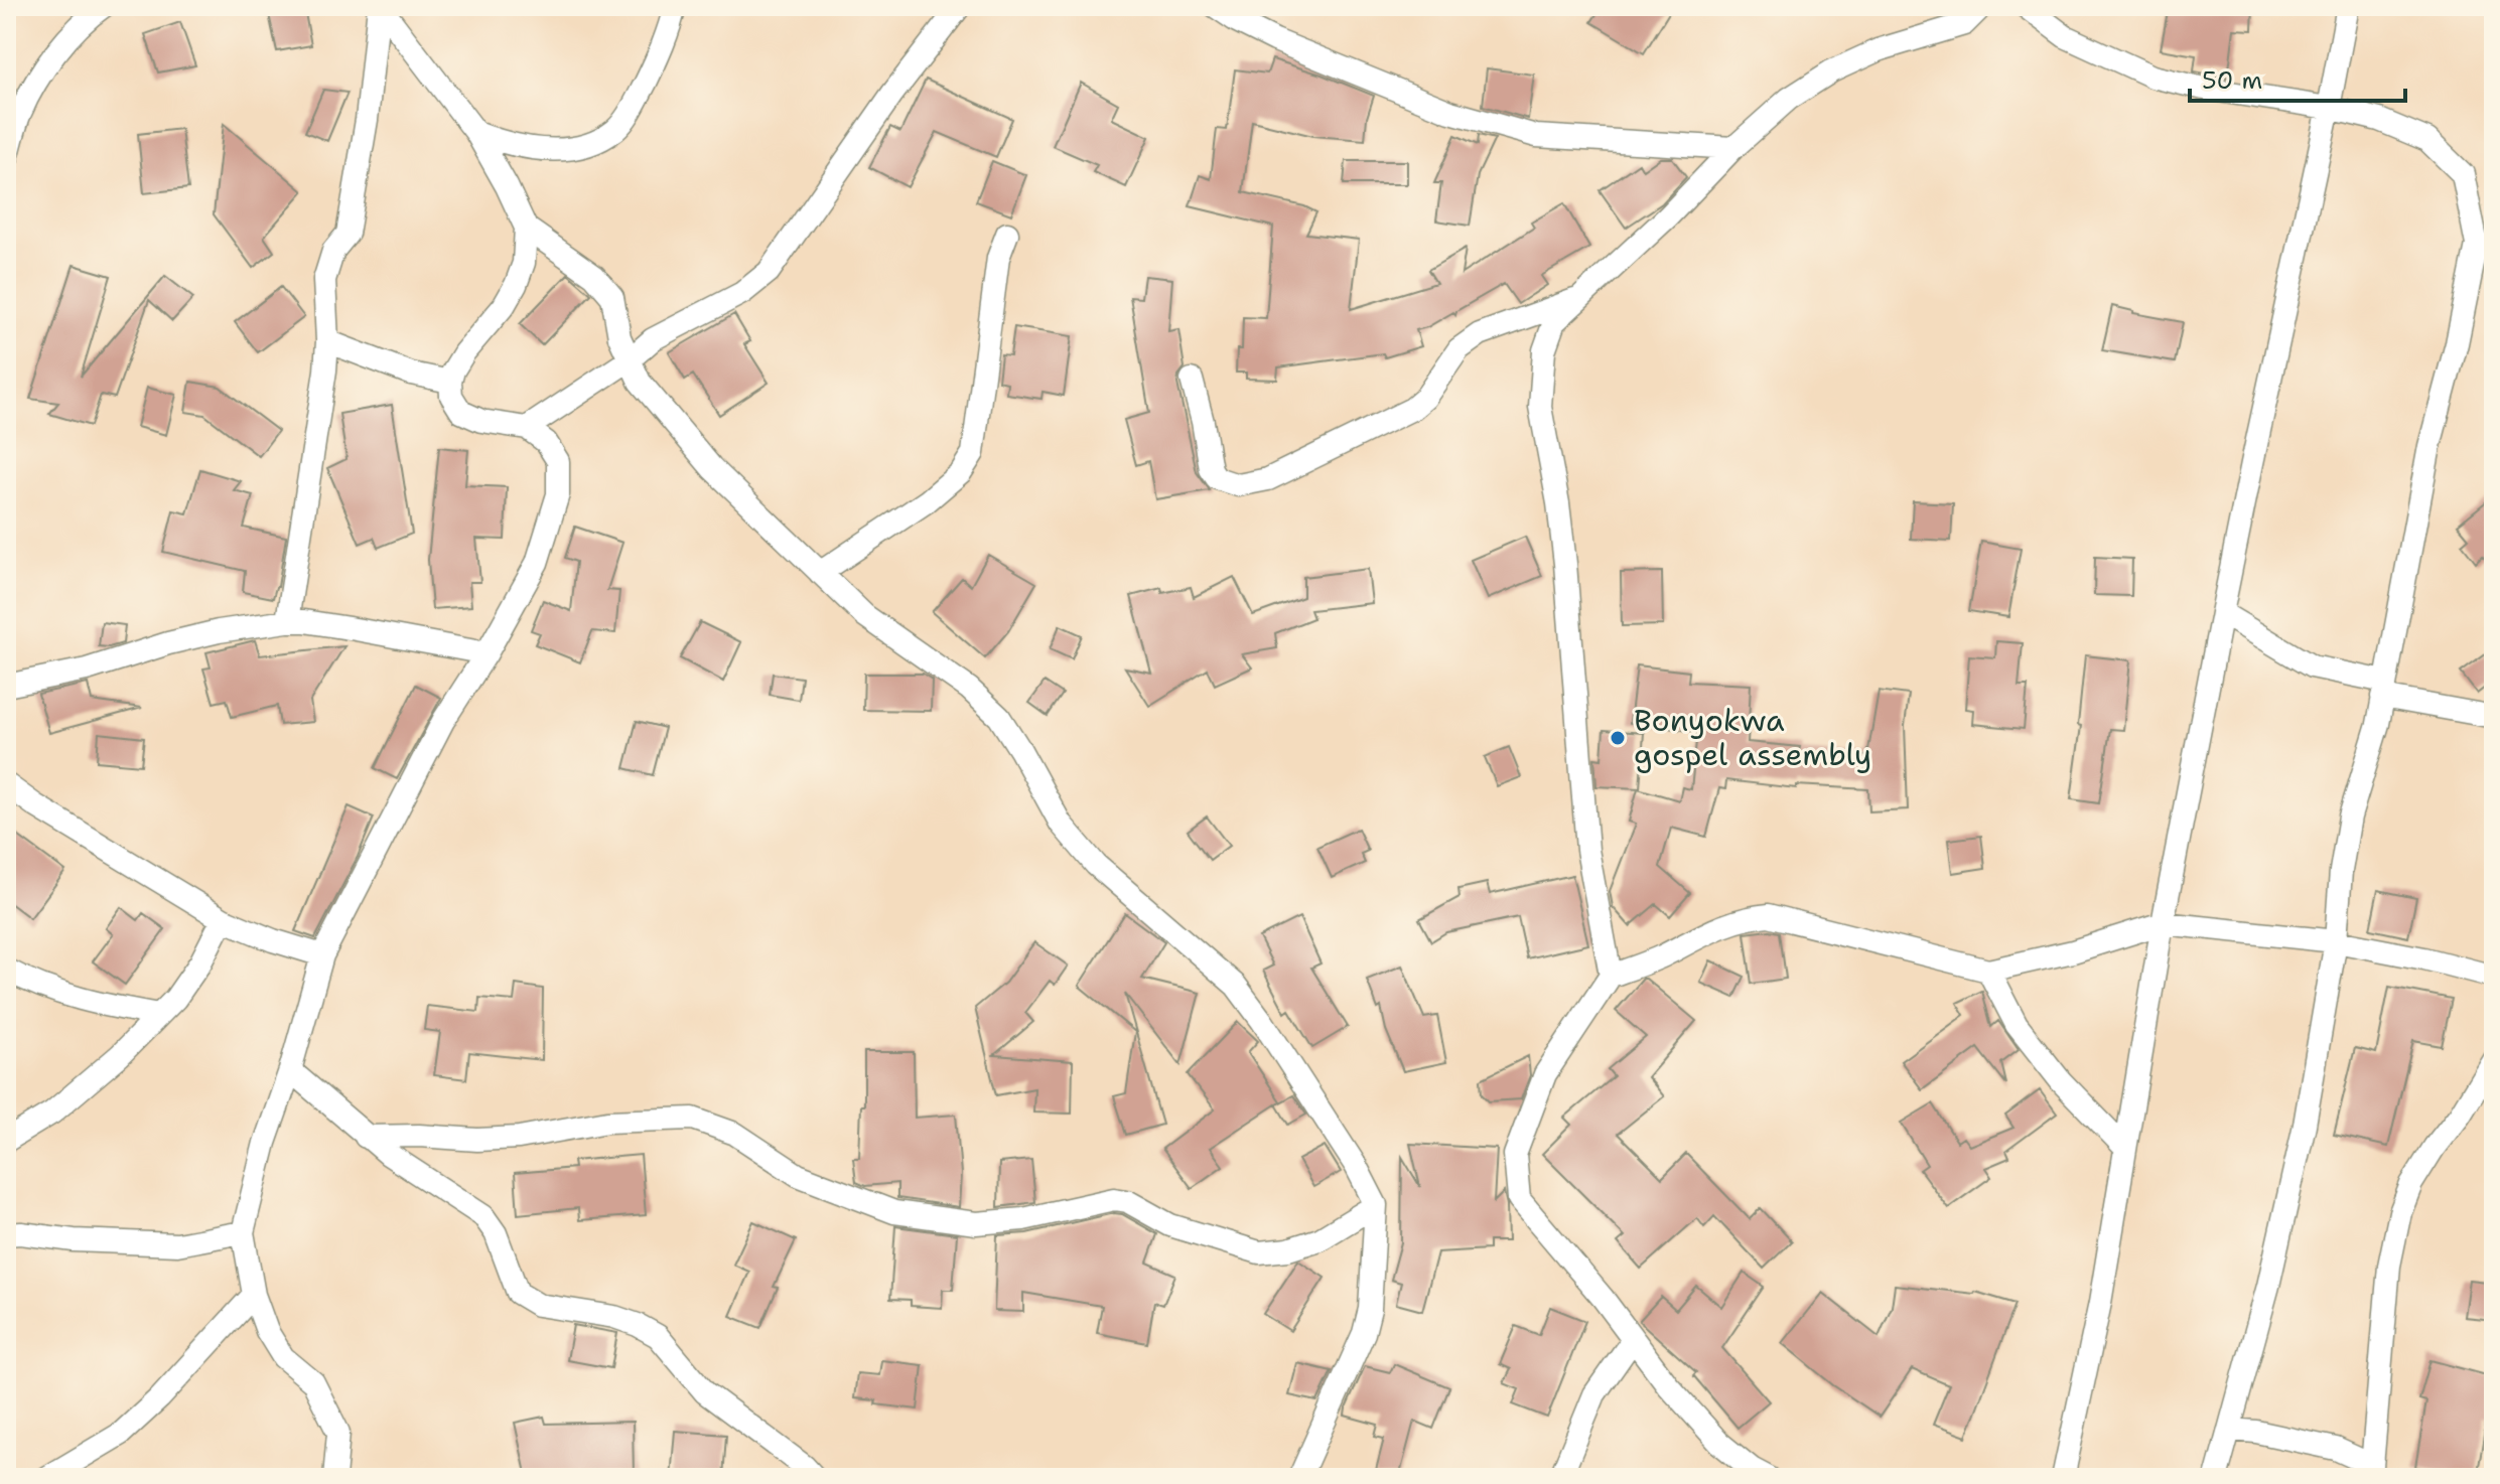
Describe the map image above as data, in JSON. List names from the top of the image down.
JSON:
{
  "places": ["Bonyokwa gospel assembly"],
  "scale_bar": "50 m"
}
